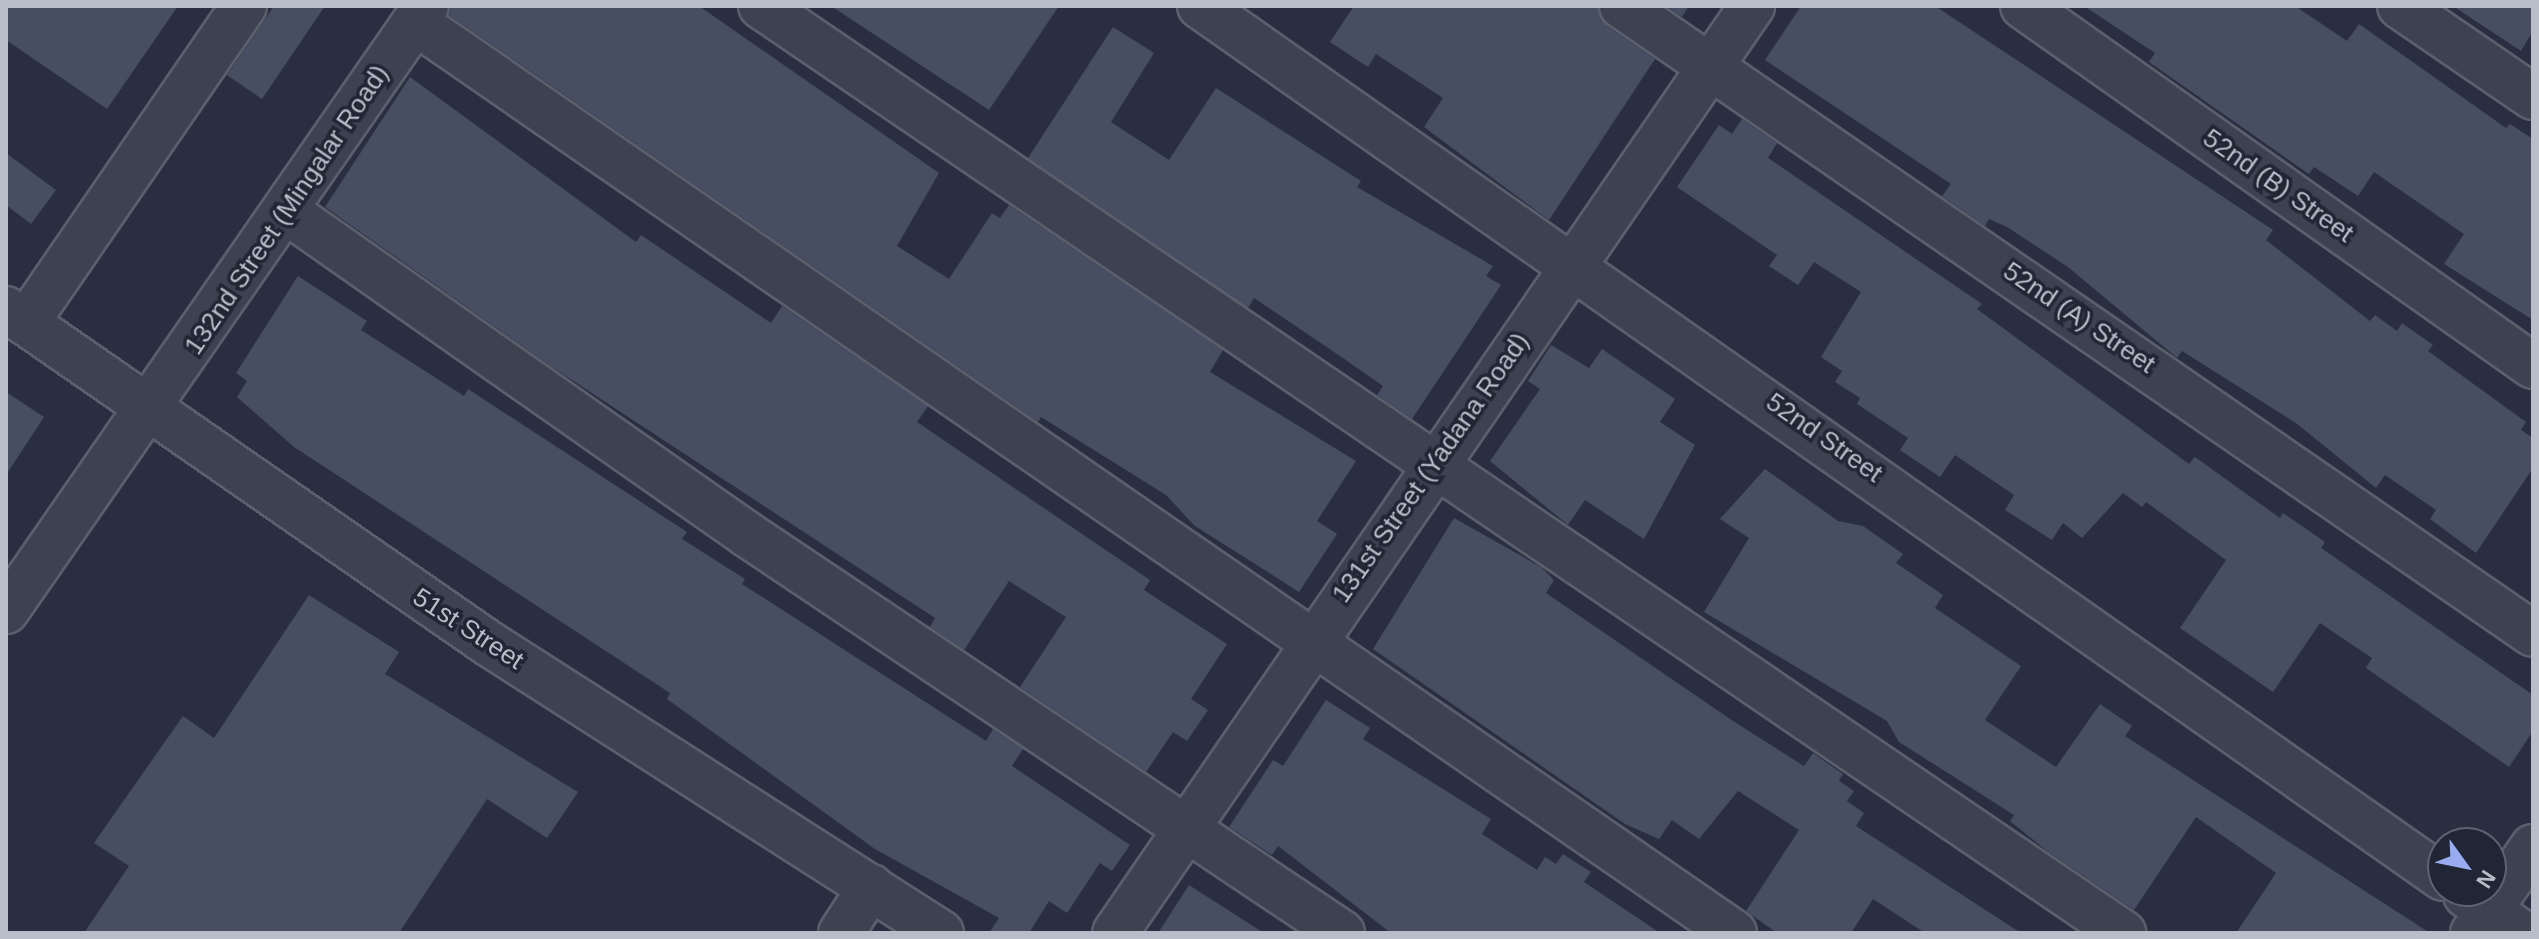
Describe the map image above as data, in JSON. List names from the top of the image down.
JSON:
{
  "streets": {
    "street": [
      "52nd (B) Street",
      "132nd Street (Mingalar Road)",
      "52nd (A) Street",
      "52nd Street",
      "131st Street (Yadana Road)",
      "51st Street"
    ]
  },
  "crossings": [
    ["132nd Street (Mingalar Road)", "51st Street"],
    ["52nd (A) Street", "131st Street (Yadana Road)"],
    ["52nd Street", "131st Street (Yadana Road)"]
  ],
  "north": "bottom right"
}
